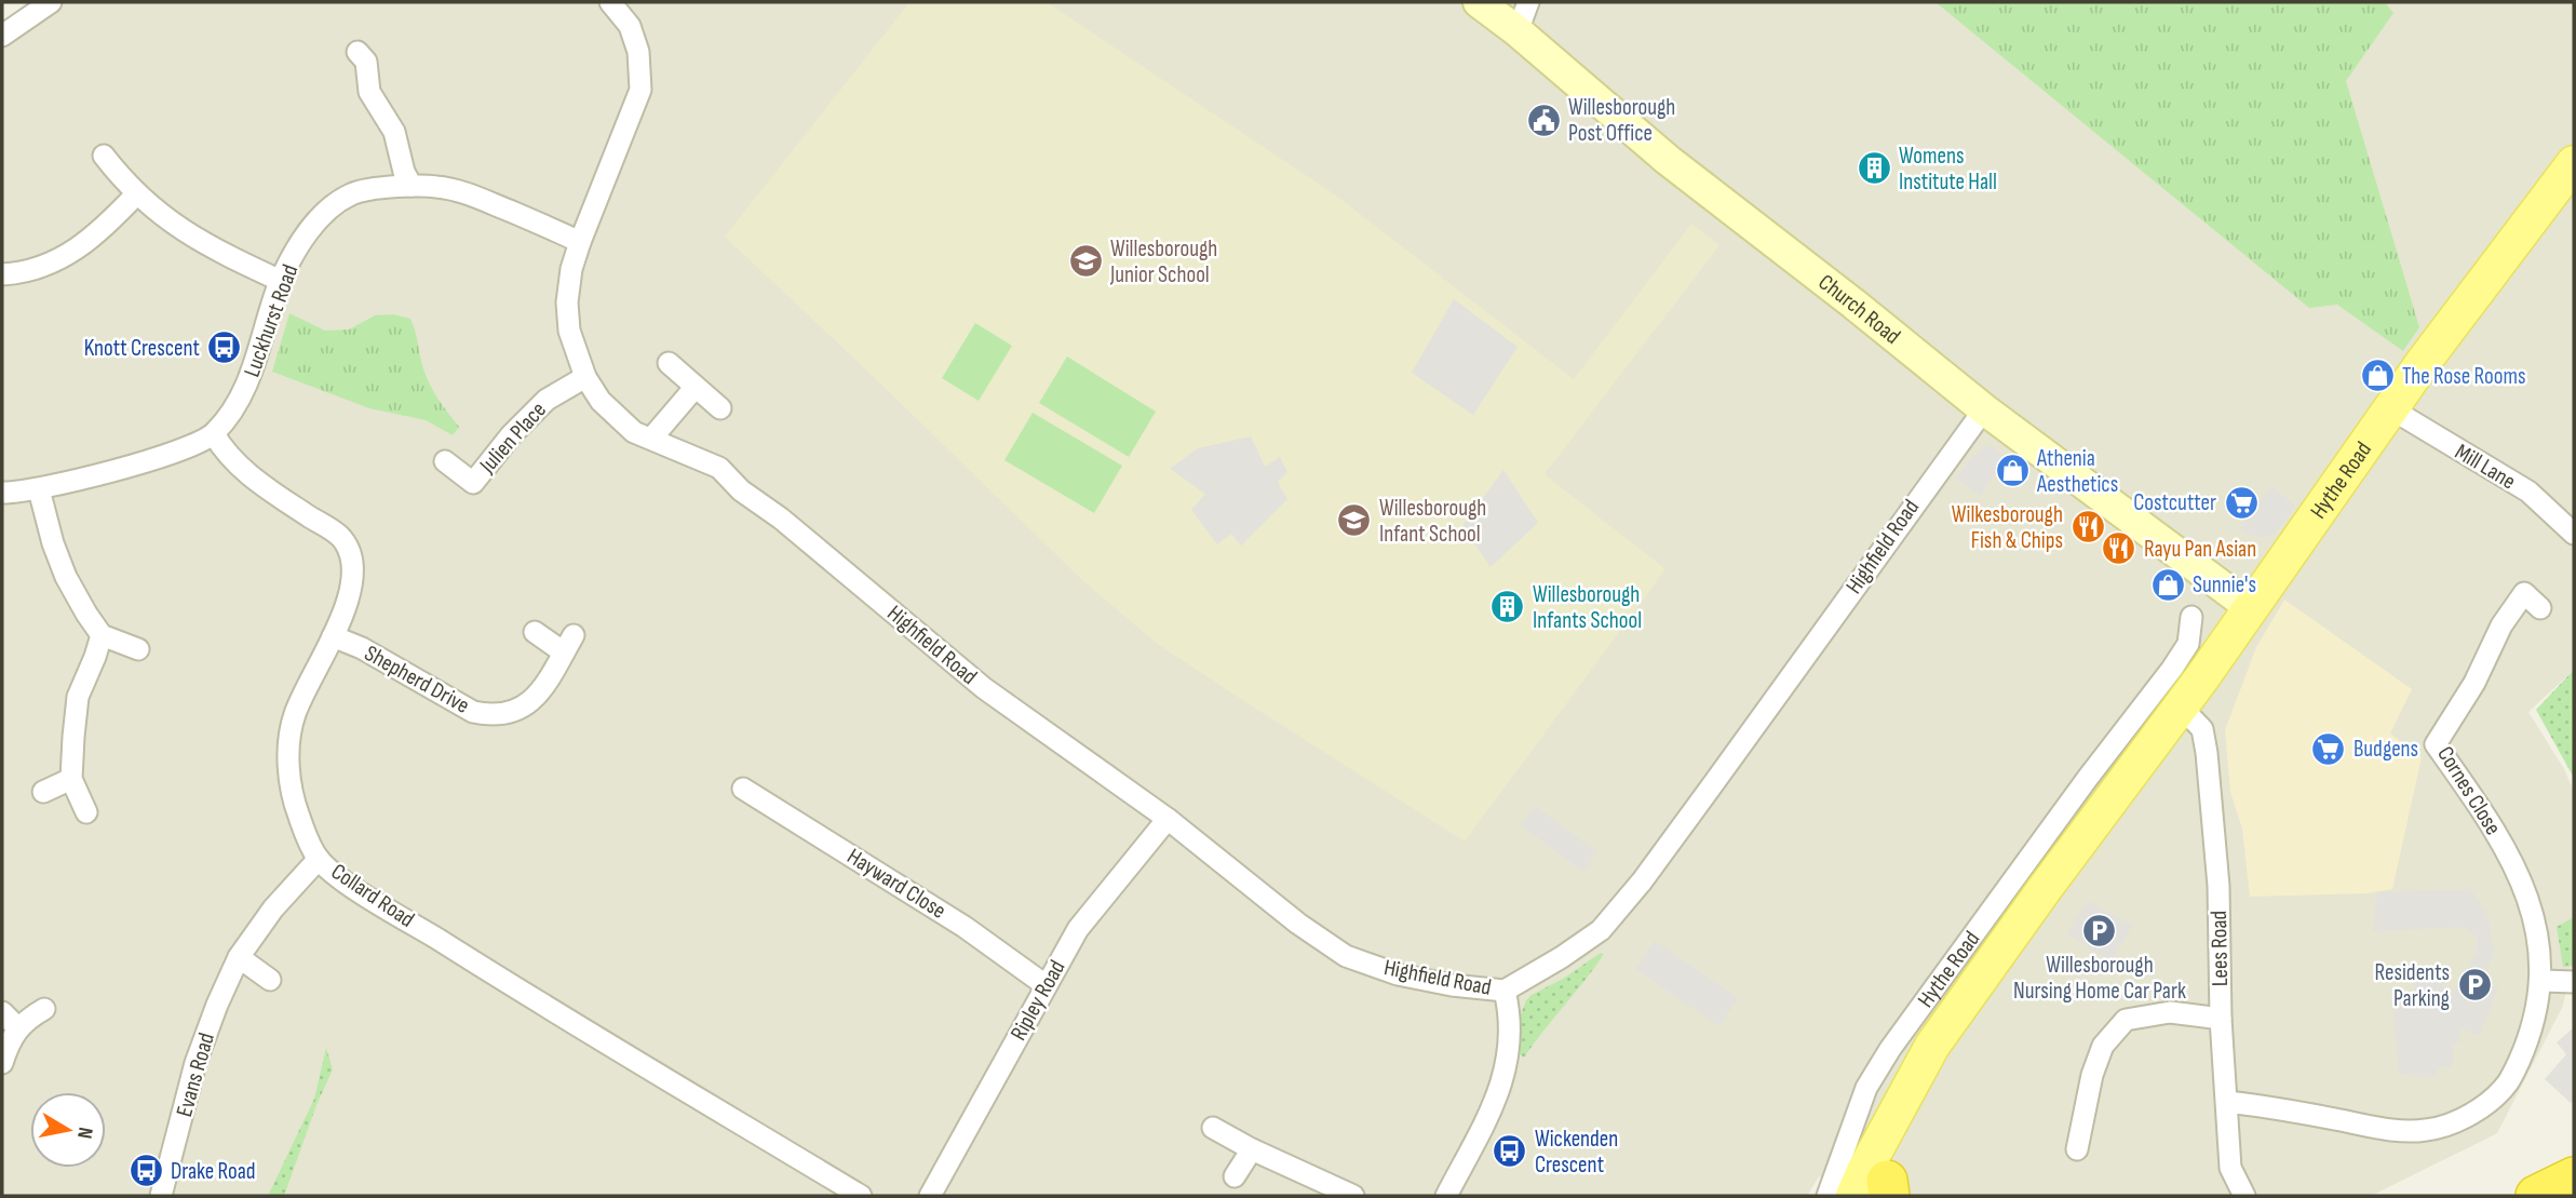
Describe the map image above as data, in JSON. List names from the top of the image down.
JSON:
{
  "streets": {
    "main road": ["Hythe Road"],
    "street": [
      "Church Road",
      "Luckhurst Road",
      "Julien Place",
      "Mill Lane",
      "Highfield Road",
      "Shepherd Drive",
      "Cornes Close",
      "Hayward Close",
      "Collard Road",
      "Lees Road",
      "Ripley Road",
      "Evans Road"
    ]
  },
  "crossings": [
    ["Church Road", "Hythe Road"],
    ["Church Road", "Highfield Road"],
    ["Luckhurst Road", "Highfield Road"],
    ["Luckhurst Road", "Collard Road"],
    ["Julien Place", "Highfield Road"],
    ["Mill Lane", "Hythe Road"],
    ["Hythe Road", "Lees Road"],
    ["Highfield Road", "Ripley Road"],
    ["Shepherd Drive", "Collard Road"],
    ["Cornes Close", "Lees Road"],
    ["Hayward Close", "Ripley Road"],
    ["Collard Road", "Evans Road"]
  ],
  "places": {
    "public building": ["Willesborough Post Office"],
    "building": ["Womens Institute Hall", "Willesborough Infants School"],
    "school or university": ["Willesborough Junior School", "Willesborough Infant School"],
    "bus stop": ["Knott Crescent", "Wickenden Crescent", "Drake Road"],
    "shop": ["The Rose Rooms", "Athenia Aesthetics", "Sunnie's"],
    "supermarket": ["Costcutter", "Budgens"],
    "restaurant": ["Wilkesborough Fish & Chips", "Rayu Pan Asian"],
    "parking": ["Willesborough Nursing Home Car Park", "Residents Parking"]
  },
  "north": "right"
}
